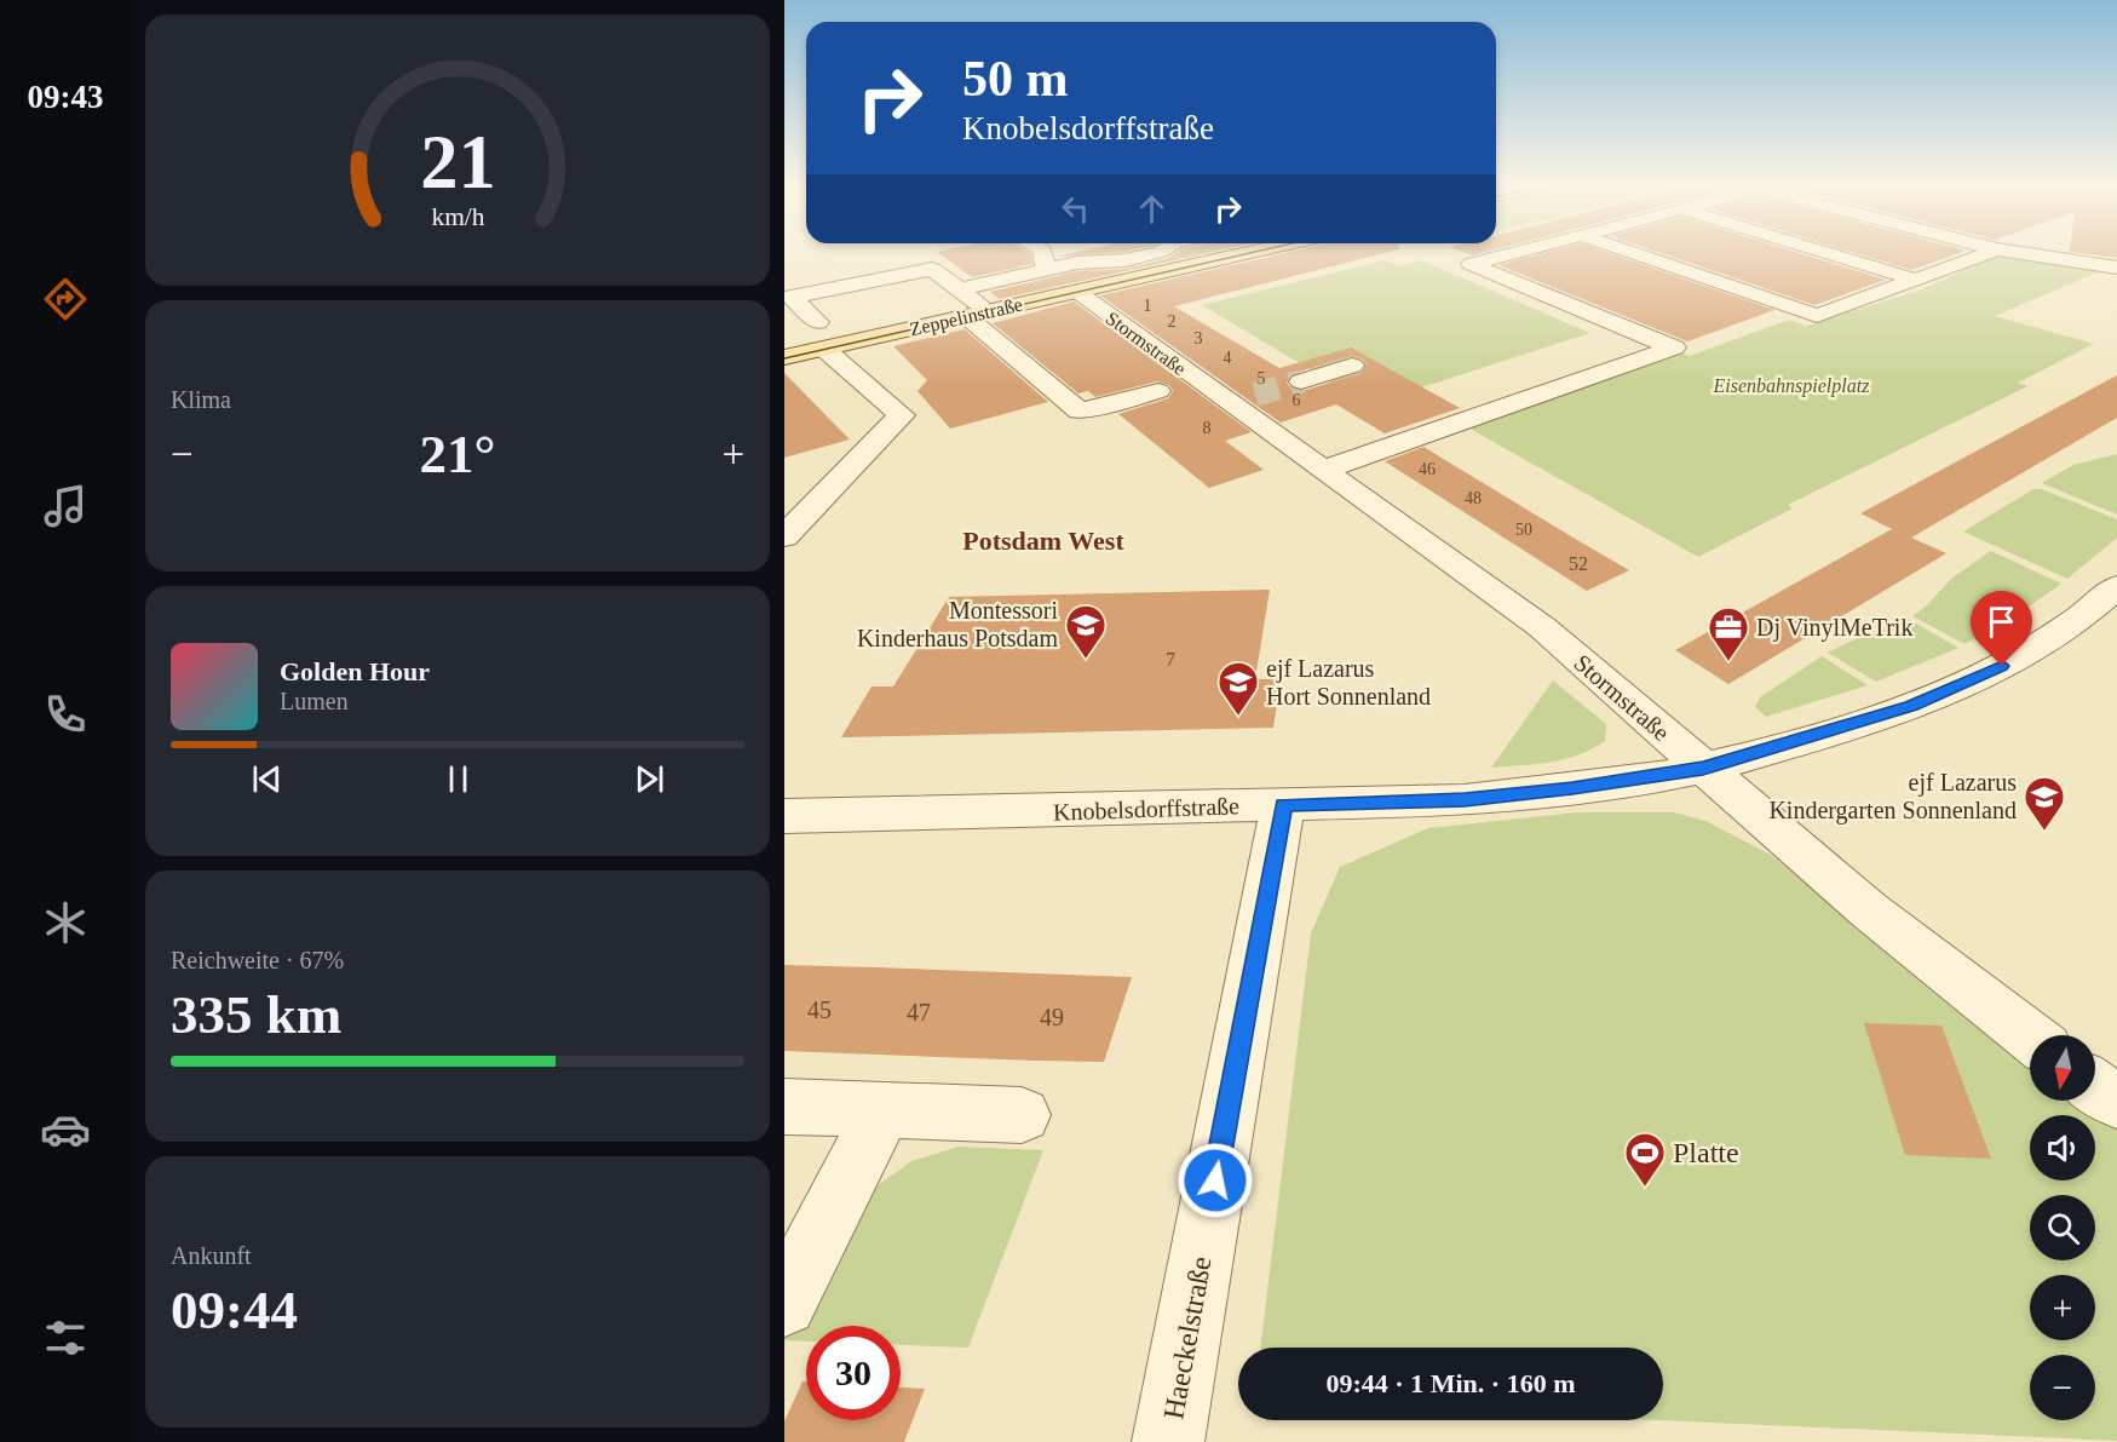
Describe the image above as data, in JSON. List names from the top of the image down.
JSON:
{
  "streets": {
    "main road": ["Zeppelinstraße"],
    "street": ["Stormstraße", "Knobelsdorffstraße", "Haeckelstraße"]
  },
  "crossings": [
    ["Zeppelinstraße", "Stormstraße"],
    ["Stormstraße", "Knobelsdorffstraße"],
    ["Knobelsdorffstraße", "Haeckelstraße"]
  ],
  "districts": ["Potsdam West"],
  "parks": ["Eisenbahnspielplatz"],
  "places": {
    "school or university": ["Montessori Kinderhaus Potsdam", "ejf Lazarus Hort Sonnenland", "ejf Lazarus Kindergarten Sonnenland"],
    "office": ["Dj VinylMeTrik"],
    "sports": ["Platte"]
  },
  "house_numbers": [
    "1",
    "2",
    "3",
    "4",
    "5",
    "6",
    "8",
    "46",
    "48",
    "50",
    "52",
    "7",
    "45",
    "47",
    "49"
  ],
  "north": "bottom",
  "page": {
    "tabs": "09:43",
    "turn": ["50 m", "Knobelsdorffstraße"],
    "tile": [
      "Klima",
      ["Reichweite · 67%", "335 km"],
      ["Ankunft", "09:44"]
    ],
    "heat": ["−", "21°", "+"],
    "song": ["Golden Hour", "Lumen"],
    "map_buttons": ["+", "−"],
    "limit": "30",
    "trip": "09:44 · 1 Min. · 160 m",
    "gauge": ["21", "km/h"]
  }
}
